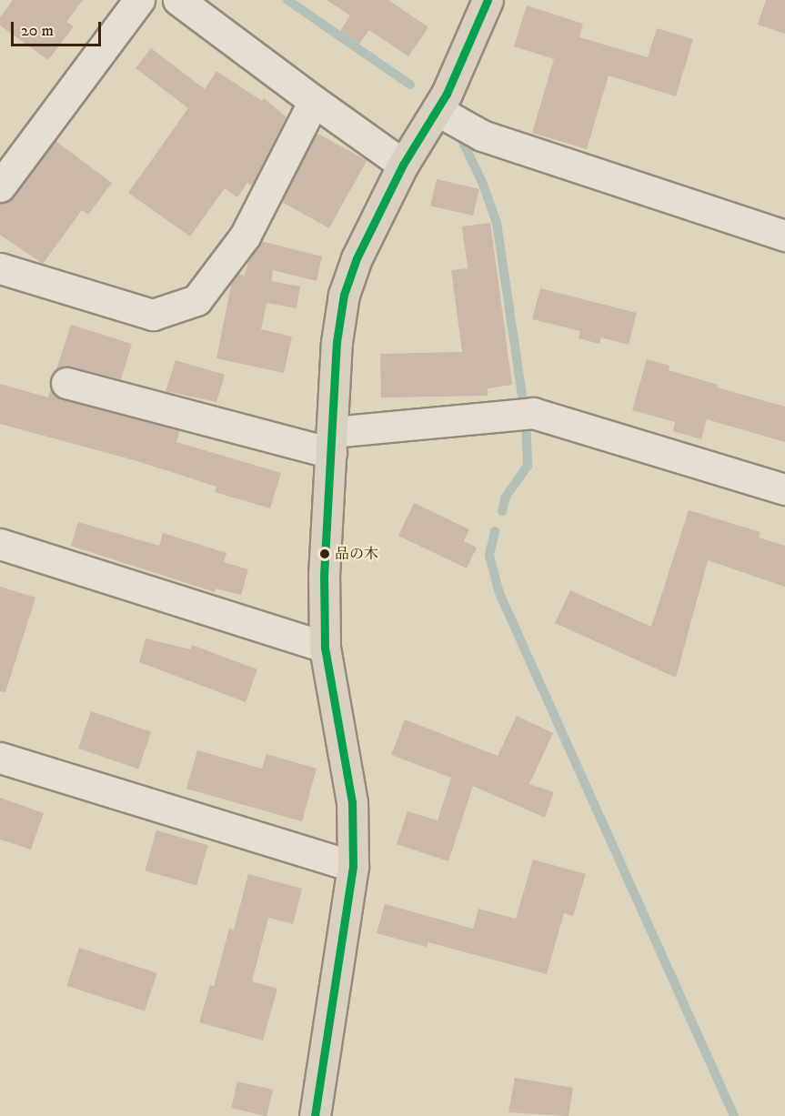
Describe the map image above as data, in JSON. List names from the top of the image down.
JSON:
{
  "places": ["品の木"],
  "scale_bar": "20 m"
}
